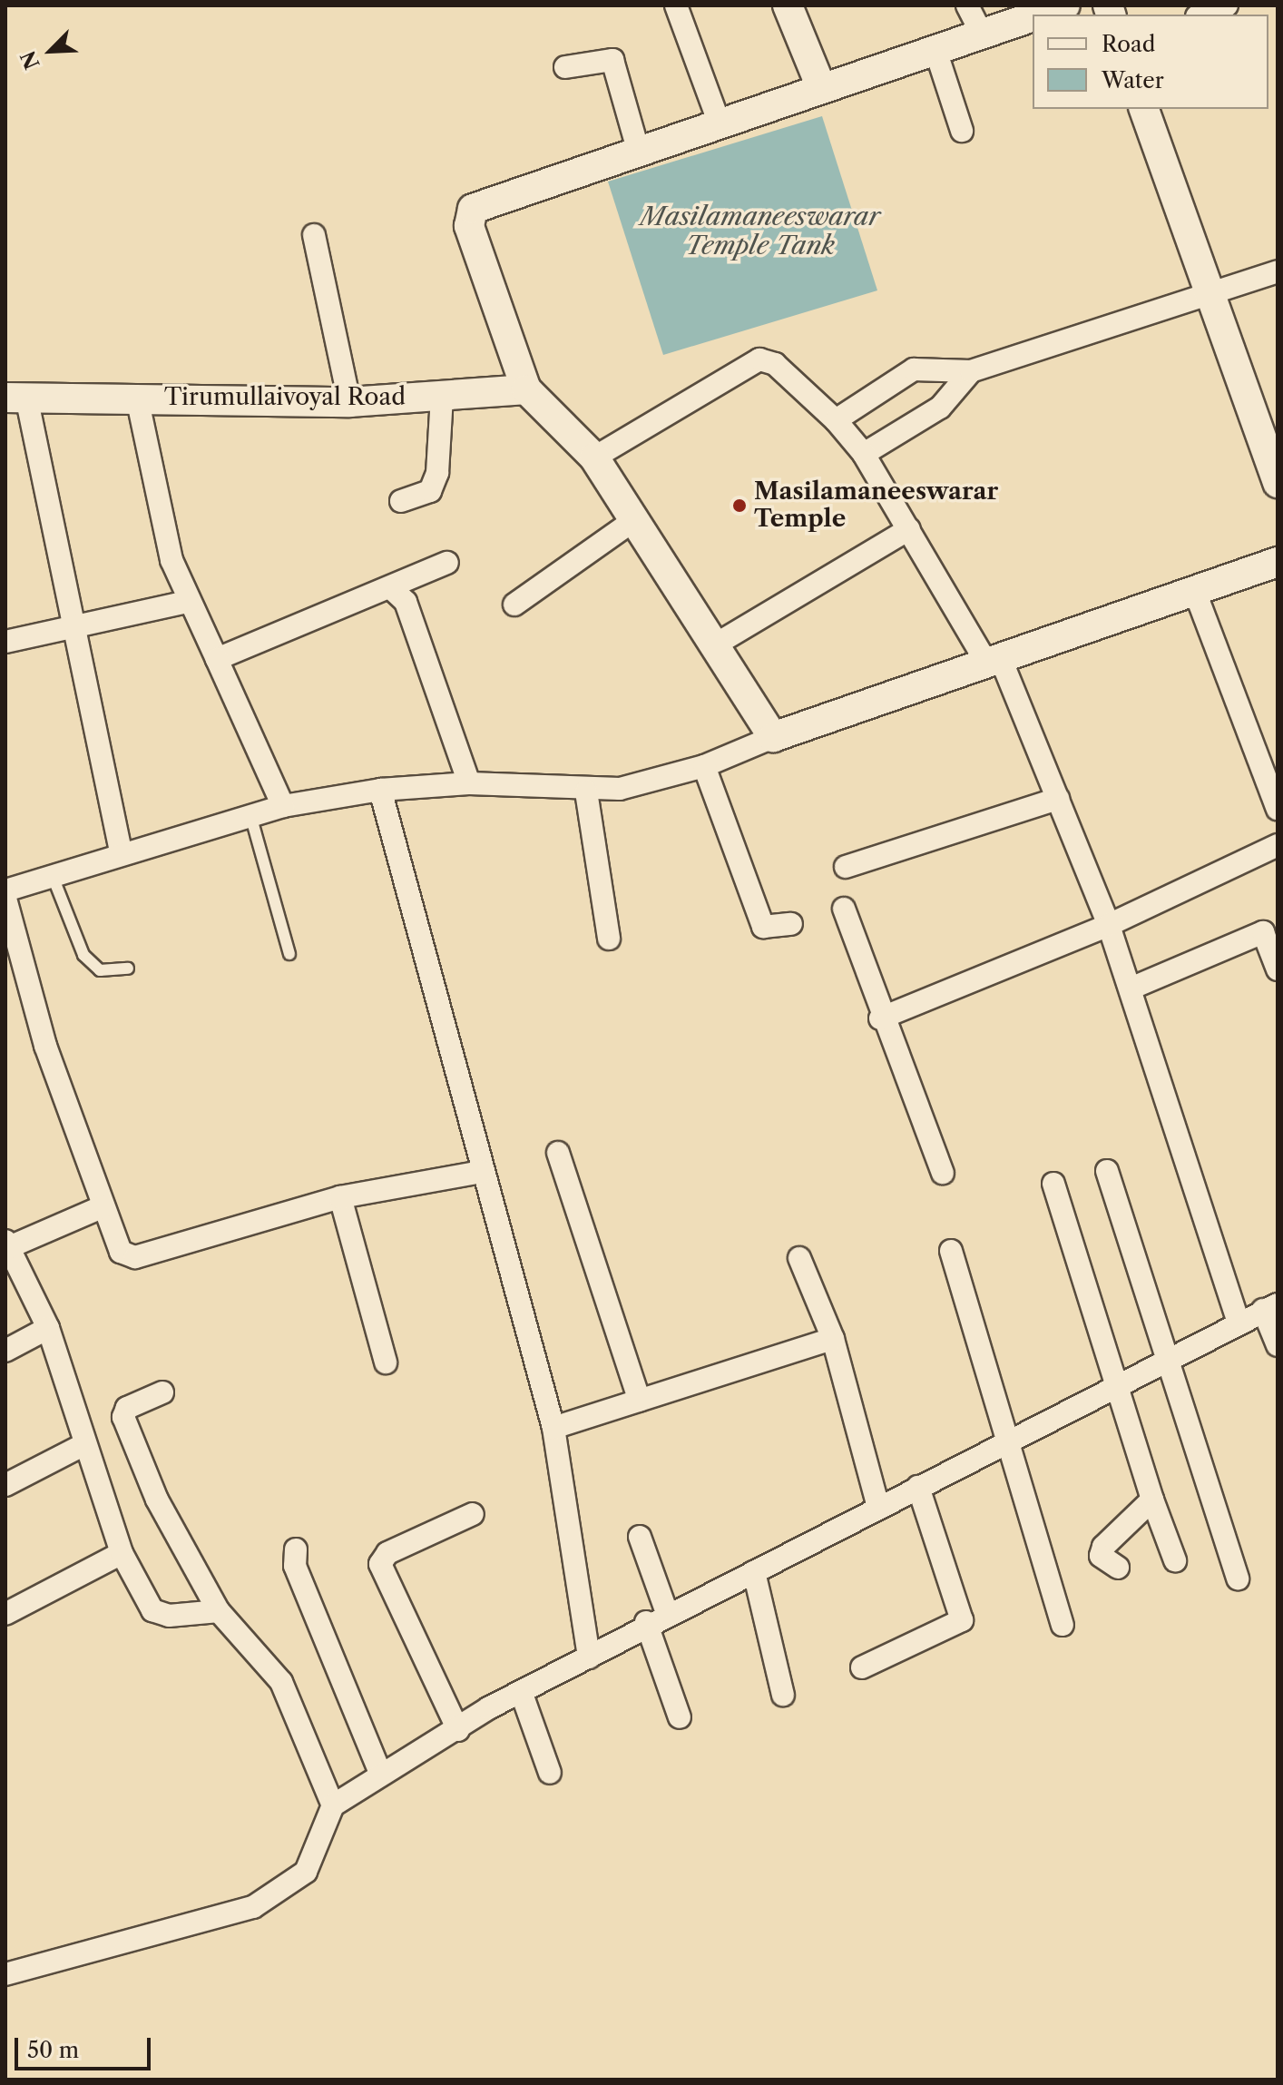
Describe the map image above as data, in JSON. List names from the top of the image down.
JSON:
{
  "streets": {
    "street": ["Tirumullaivoyal Road"]
  },
  "water": ["Masilamaneeswarar Temple Tank"],
  "places": ["Masilamaneeswarar Temple"],
  "legend": ["Road", "Water"],
  "scale_bar": "50 m",
  "north": "bottom left"
}
